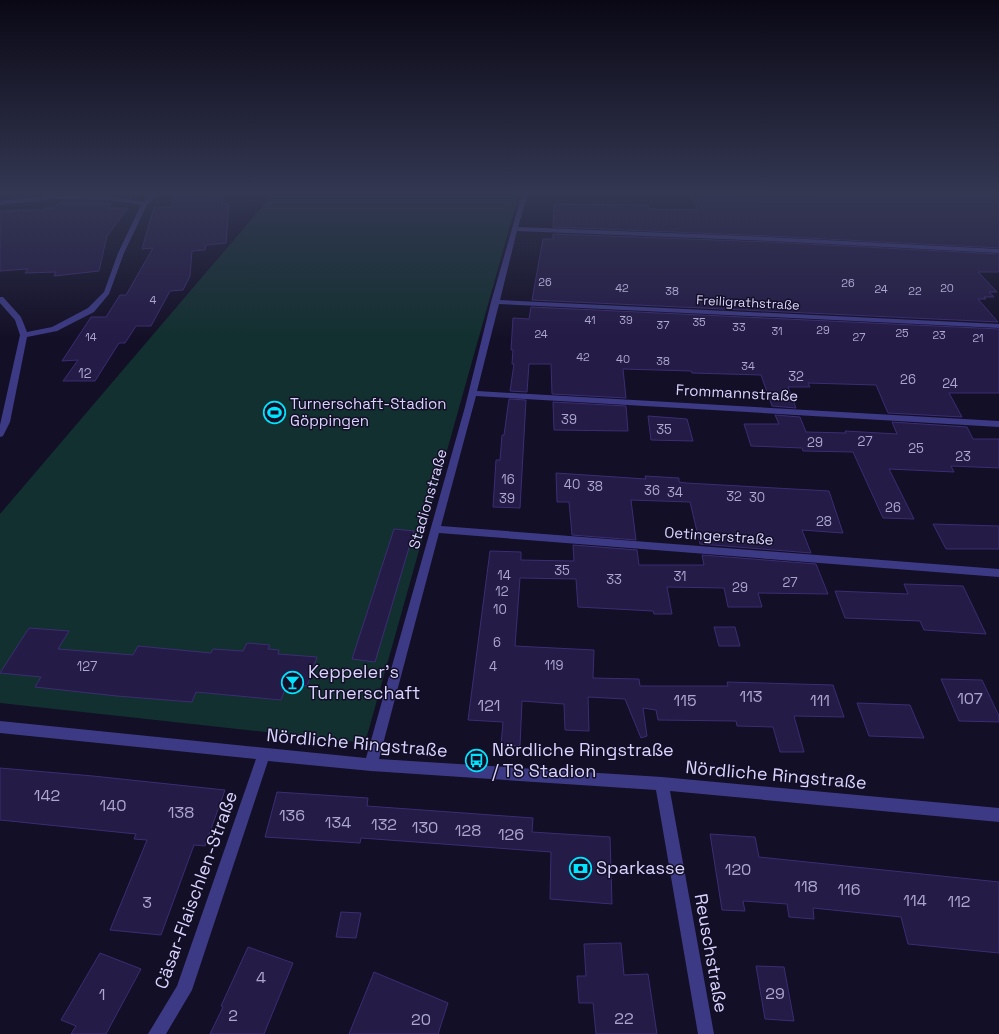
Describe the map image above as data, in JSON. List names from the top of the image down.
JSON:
{
  "streets": {
    "street": [
      "Freiligrathstraße",
      "Frommannstraße",
      "Stadionstraße",
      "Oetingerstraße",
      "Nördliche Ringstraße",
      "Cäsar-Flaischlen-Straße",
      "Reuschstraße"
    ]
  },
  "crossings": [
    ["Freiligrathstraße", "Stadionstraße"],
    ["Frommannstraße", "Stadionstraße"],
    ["Stadionstraße", "Oetingerstraße"],
    ["Stadionstraße", "Nördliche Ringstraße"],
    ["Nördliche Ringstraße", "Cäsar-Flaischlen-Straße"],
    ["Nördliche Ringstraße", "Reuschstraße"]
  ],
  "places": {
    "sports": ["Turnerschaft-Stadion Göppingen"],
    "bar": ["Keppeler's Turnerschaft"],
    "bus stop": ["Nördliche Ringstraße / TS Stadion"],
    "bank": ["Sparkasse"]
  },
  "house_numbers": [
    "26",
    "26",
    "42",
    "20",
    "24",
    "38",
    "22",
    "4",
    "41",
    "39",
    "35",
    "37",
    "33",
    "29",
    "31",
    "25",
    "24",
    "23",
    "14",
    "27",
    "21",
    "42",
    "40",
    "38",
    "34",
    "12",
    "32",
    "26",
    "24",
    "39",
    "35",
    "27",
    "29",
    "25",
    "23",
    "16",
    "40",
    "38",
    "36",
    "34",
    "32",
    "30",
    "39",
    "26",
    "28",
    "35",
    "14",
    "31",
    "33",
    "27",
    "29",
    "12",
    "10",
    "6",
    "119",
    "127",
    "4",
    "113",
    "107",
    "115",
    "111",
    "121",
    "142",
    "140",
    "138",
    "136",
    "134",
    "132",
    "130",
    "128",
    "126",
    "120",
    "118",
    "116",
    "114",
    "112",
    "3",
    "4",
    "29",
    "1",
    "2",
    "22",
    "20"
  ]
}
